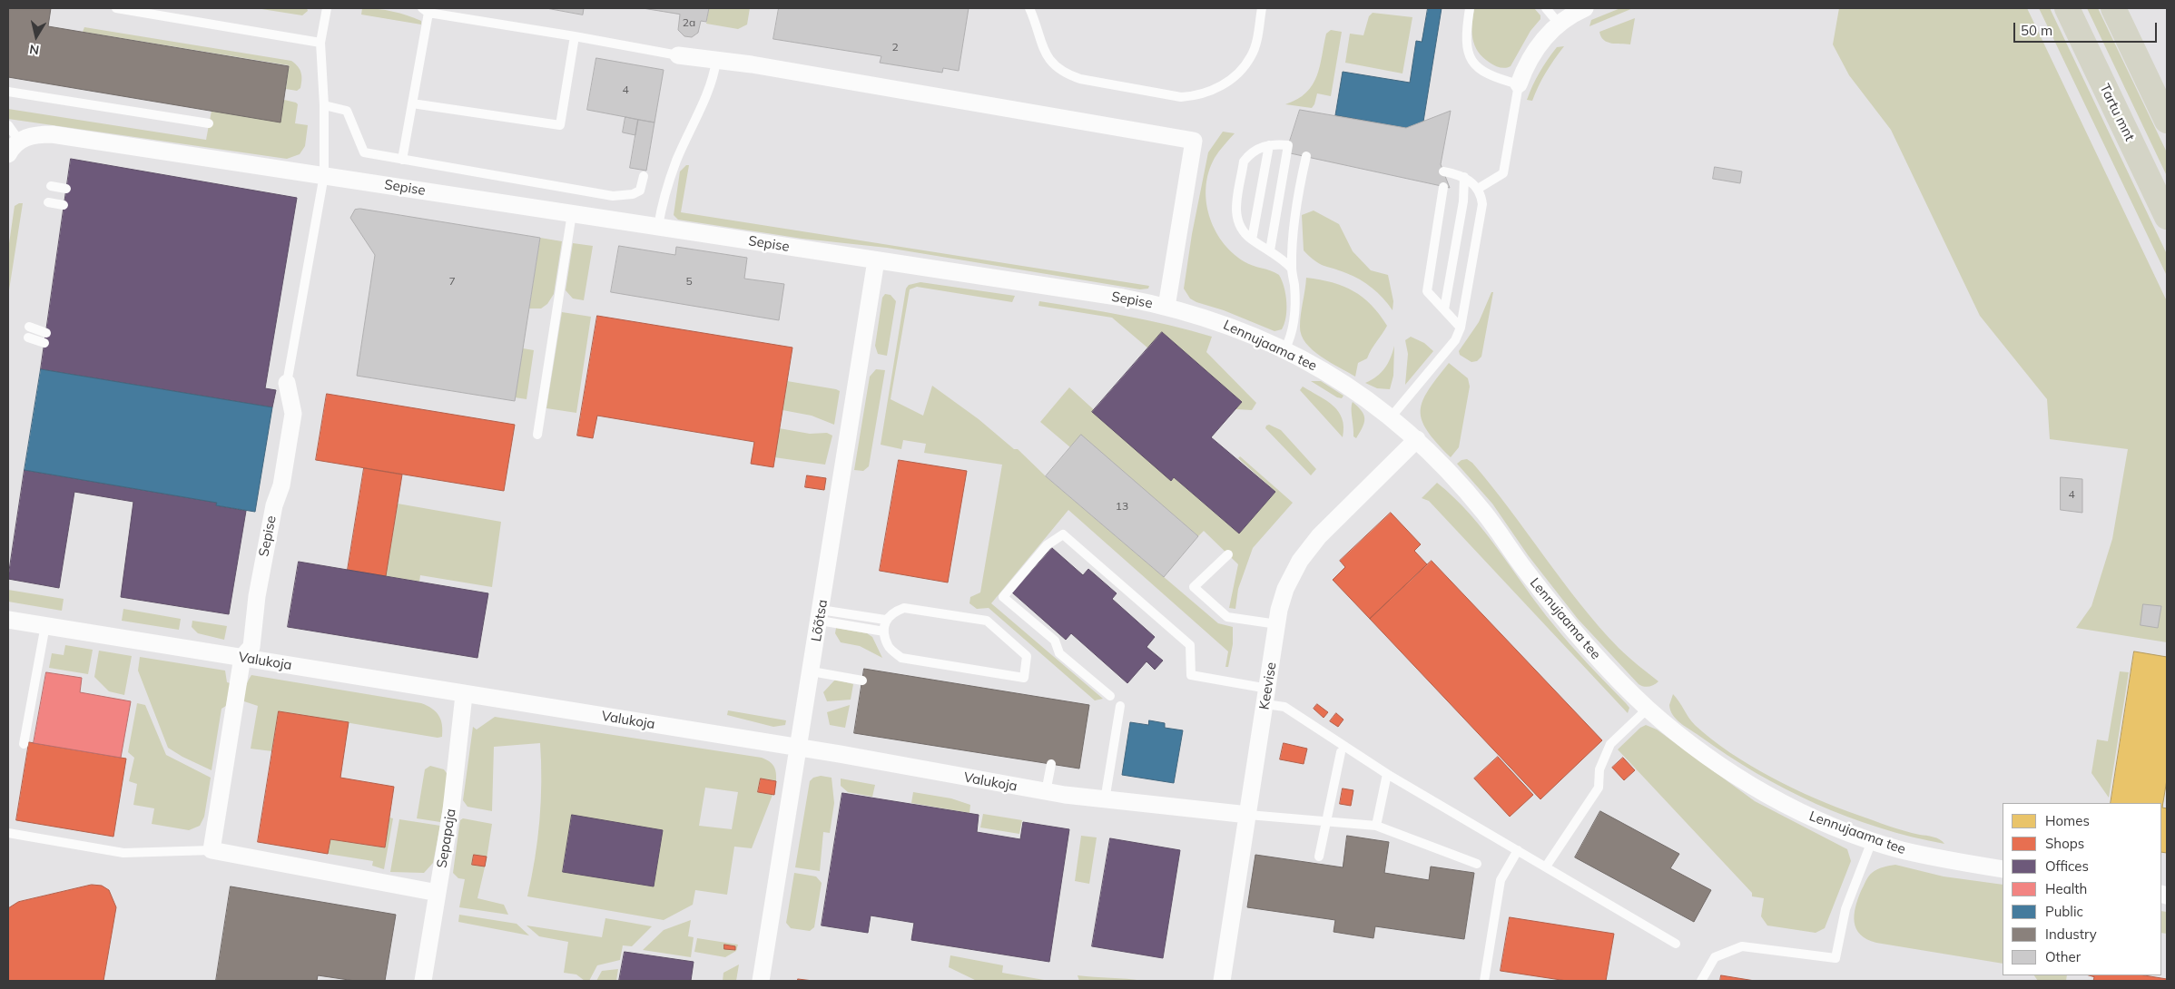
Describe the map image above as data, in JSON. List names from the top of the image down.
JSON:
{
  "streets": {
    "highway": ["Tartu mnt"],
    "street": [
      "Sepise",
      "Lennujaama tee",
      "Lõõtsa",
      "Valukoja",
      "Keevise",
      "Sepapaja"
    ]
  },
  "crossings": [
    ["Sepise", "Lennujaama tee"],
    ["Sepise", "Lõõtsa"],
    ["Sepise", "Valukoja"],
    ["Lennujaama tee", "Keevise"],
    ["Lõõtsa", "Valukoja"],
    ["Valukoja", "Keevise"],
    ["Valukoja", "Sepapaja"]
  ],
  "house_numbers": [
    "2a",
    "2",
    "4",
    "7",
    "5",
    "4",
    "13"
  ],
  "legend": [
    "Homes",
    "Shops",
    "Offices",
    "Health",
    "Public",
    "Industry",
    "Other"
  ],
  "scale_bar": "50 m",
  "north": "bottom"
}
